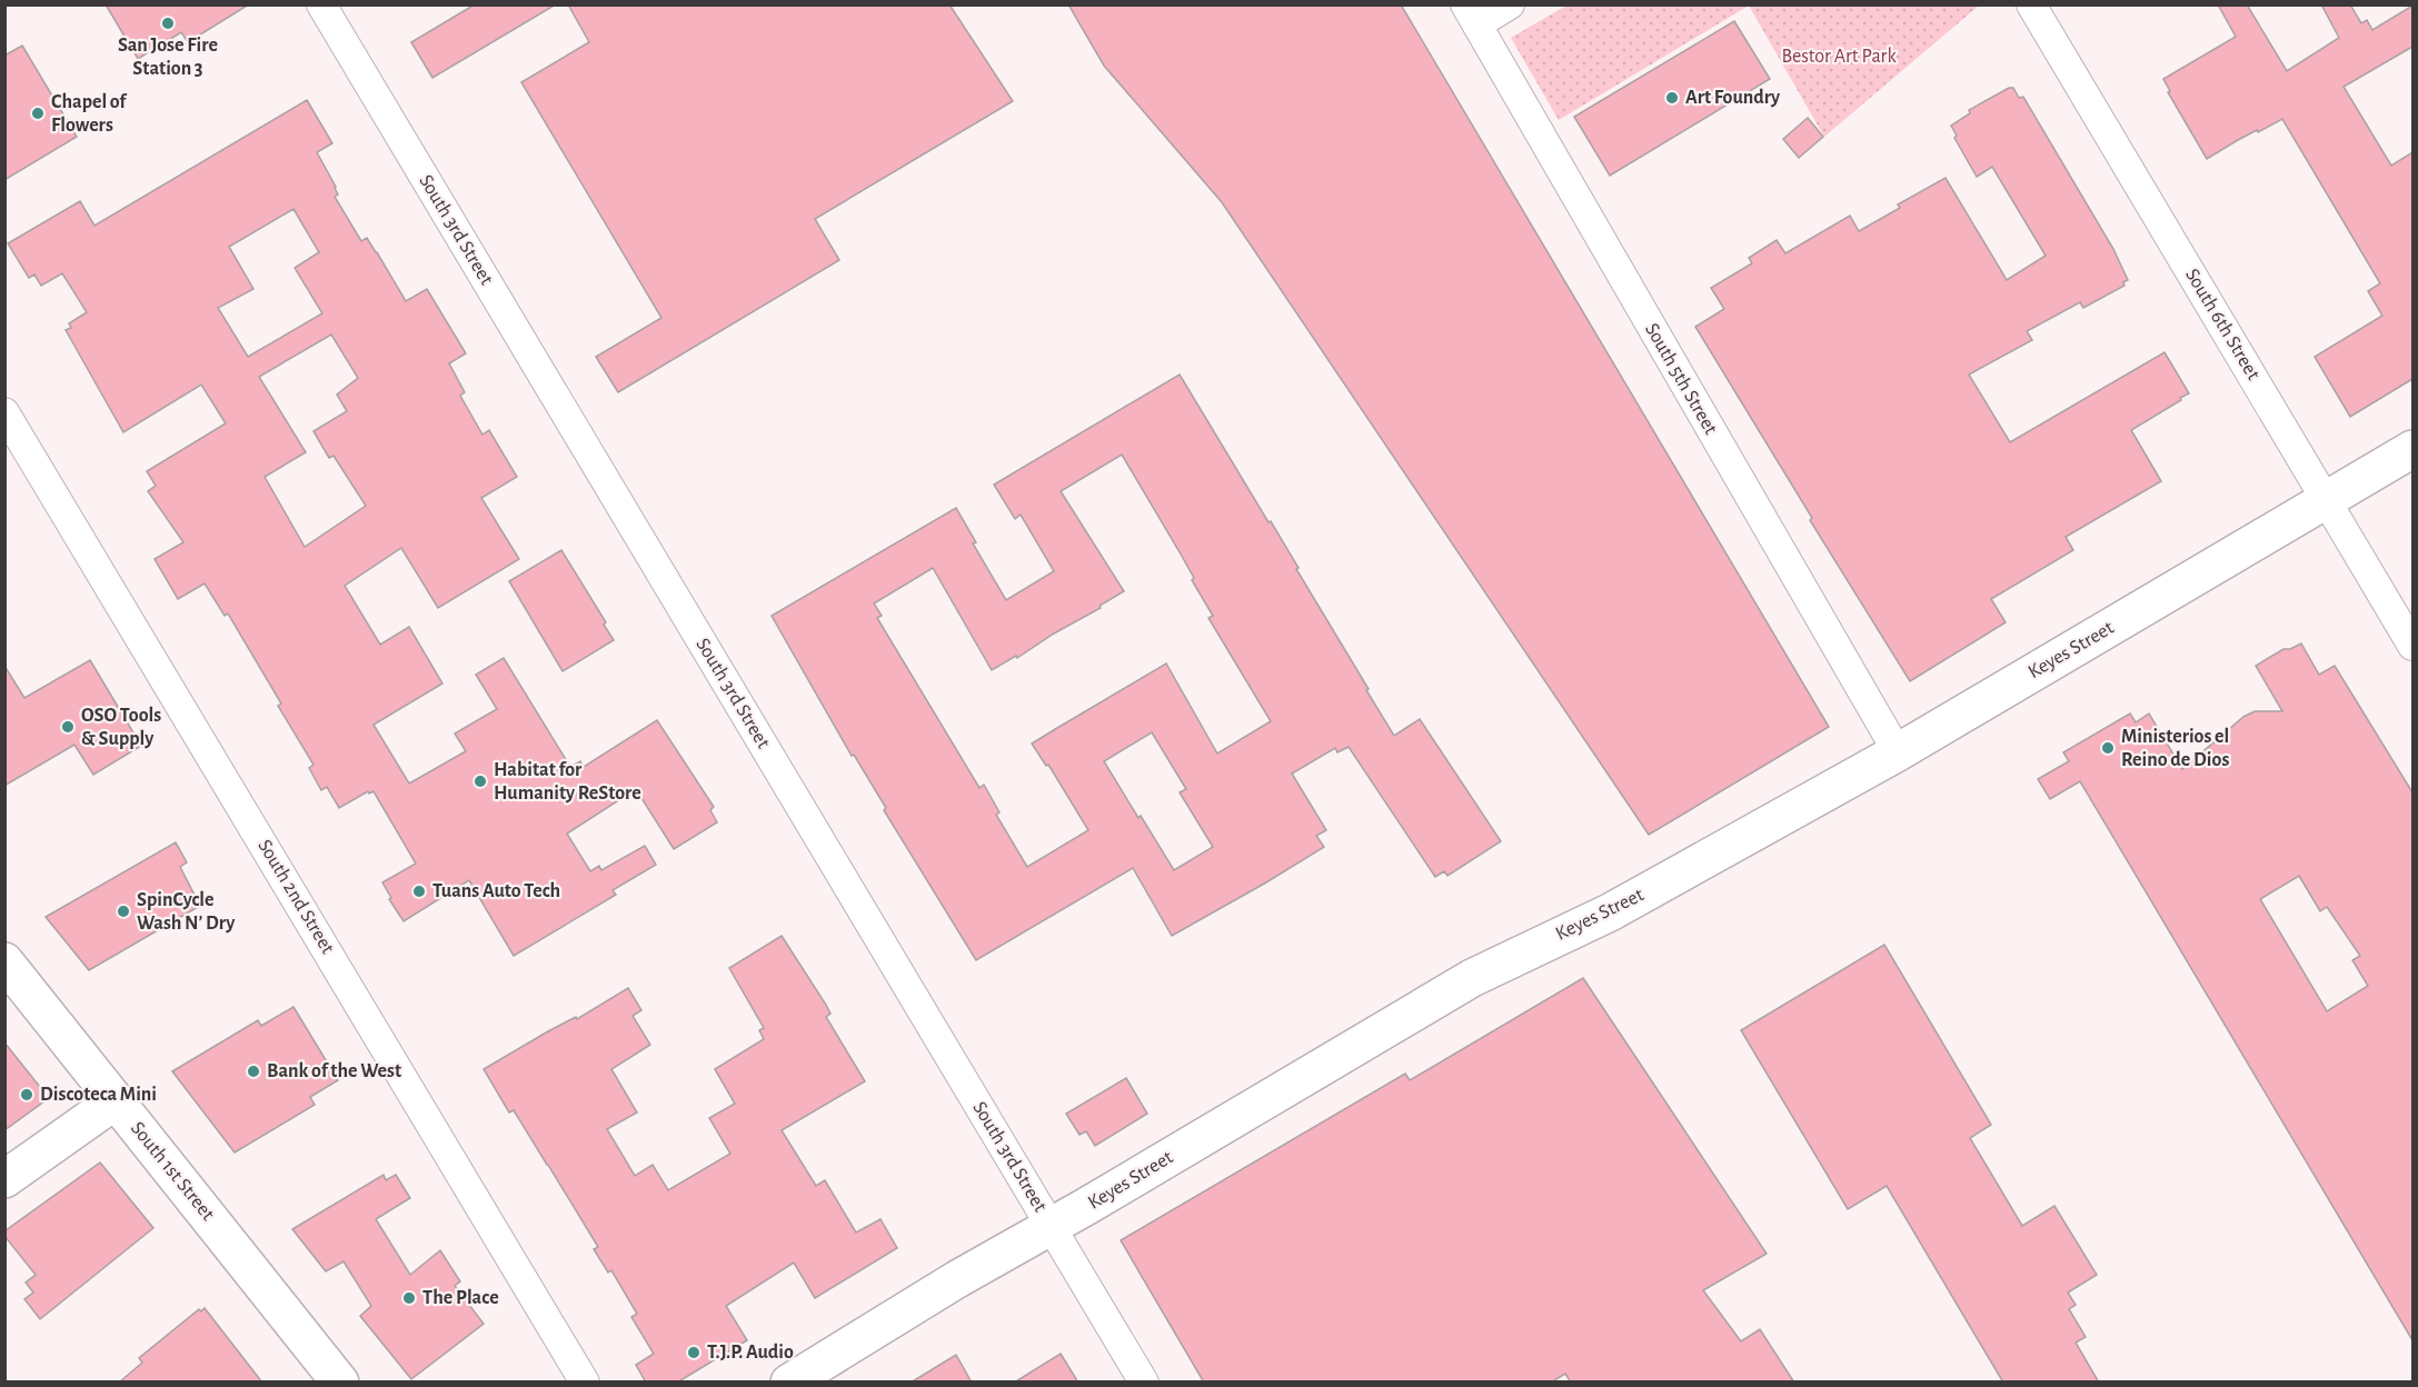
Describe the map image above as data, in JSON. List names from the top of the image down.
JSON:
{
  "streets": {
    "main road": ["Keyes Street", "South 1st Street"],
    "street": [
      "South 3rd Street",
      "South 6th Street",
      "South 5th Street",
      "South 2nd Street"
    ]
  },
  "crossings": [
    ["South 3rd Street", "Keyes Street"],
    ["South 6th Street", "Keyes Street"],
    ["South 5th Street", "Keyes Street"]
  ],
  "parks": ["Bestor Art Park"],
  "places": [
    "San Jose Fire Station 3",
    "Art Foundry",
    "Chapel of Flowers",
    "OSO Tools & Supply",
    "Ministerios el Reino de Dios",
    "Habitat for Humanity ReStore",
    "Tuans Auto Tech",
    "SpinCycle Wash N’ Dry",
    "Bank of the West",
    "Discoteca Mini",
    "The Place",
    "T.J.P. Audio"
  ]
}
